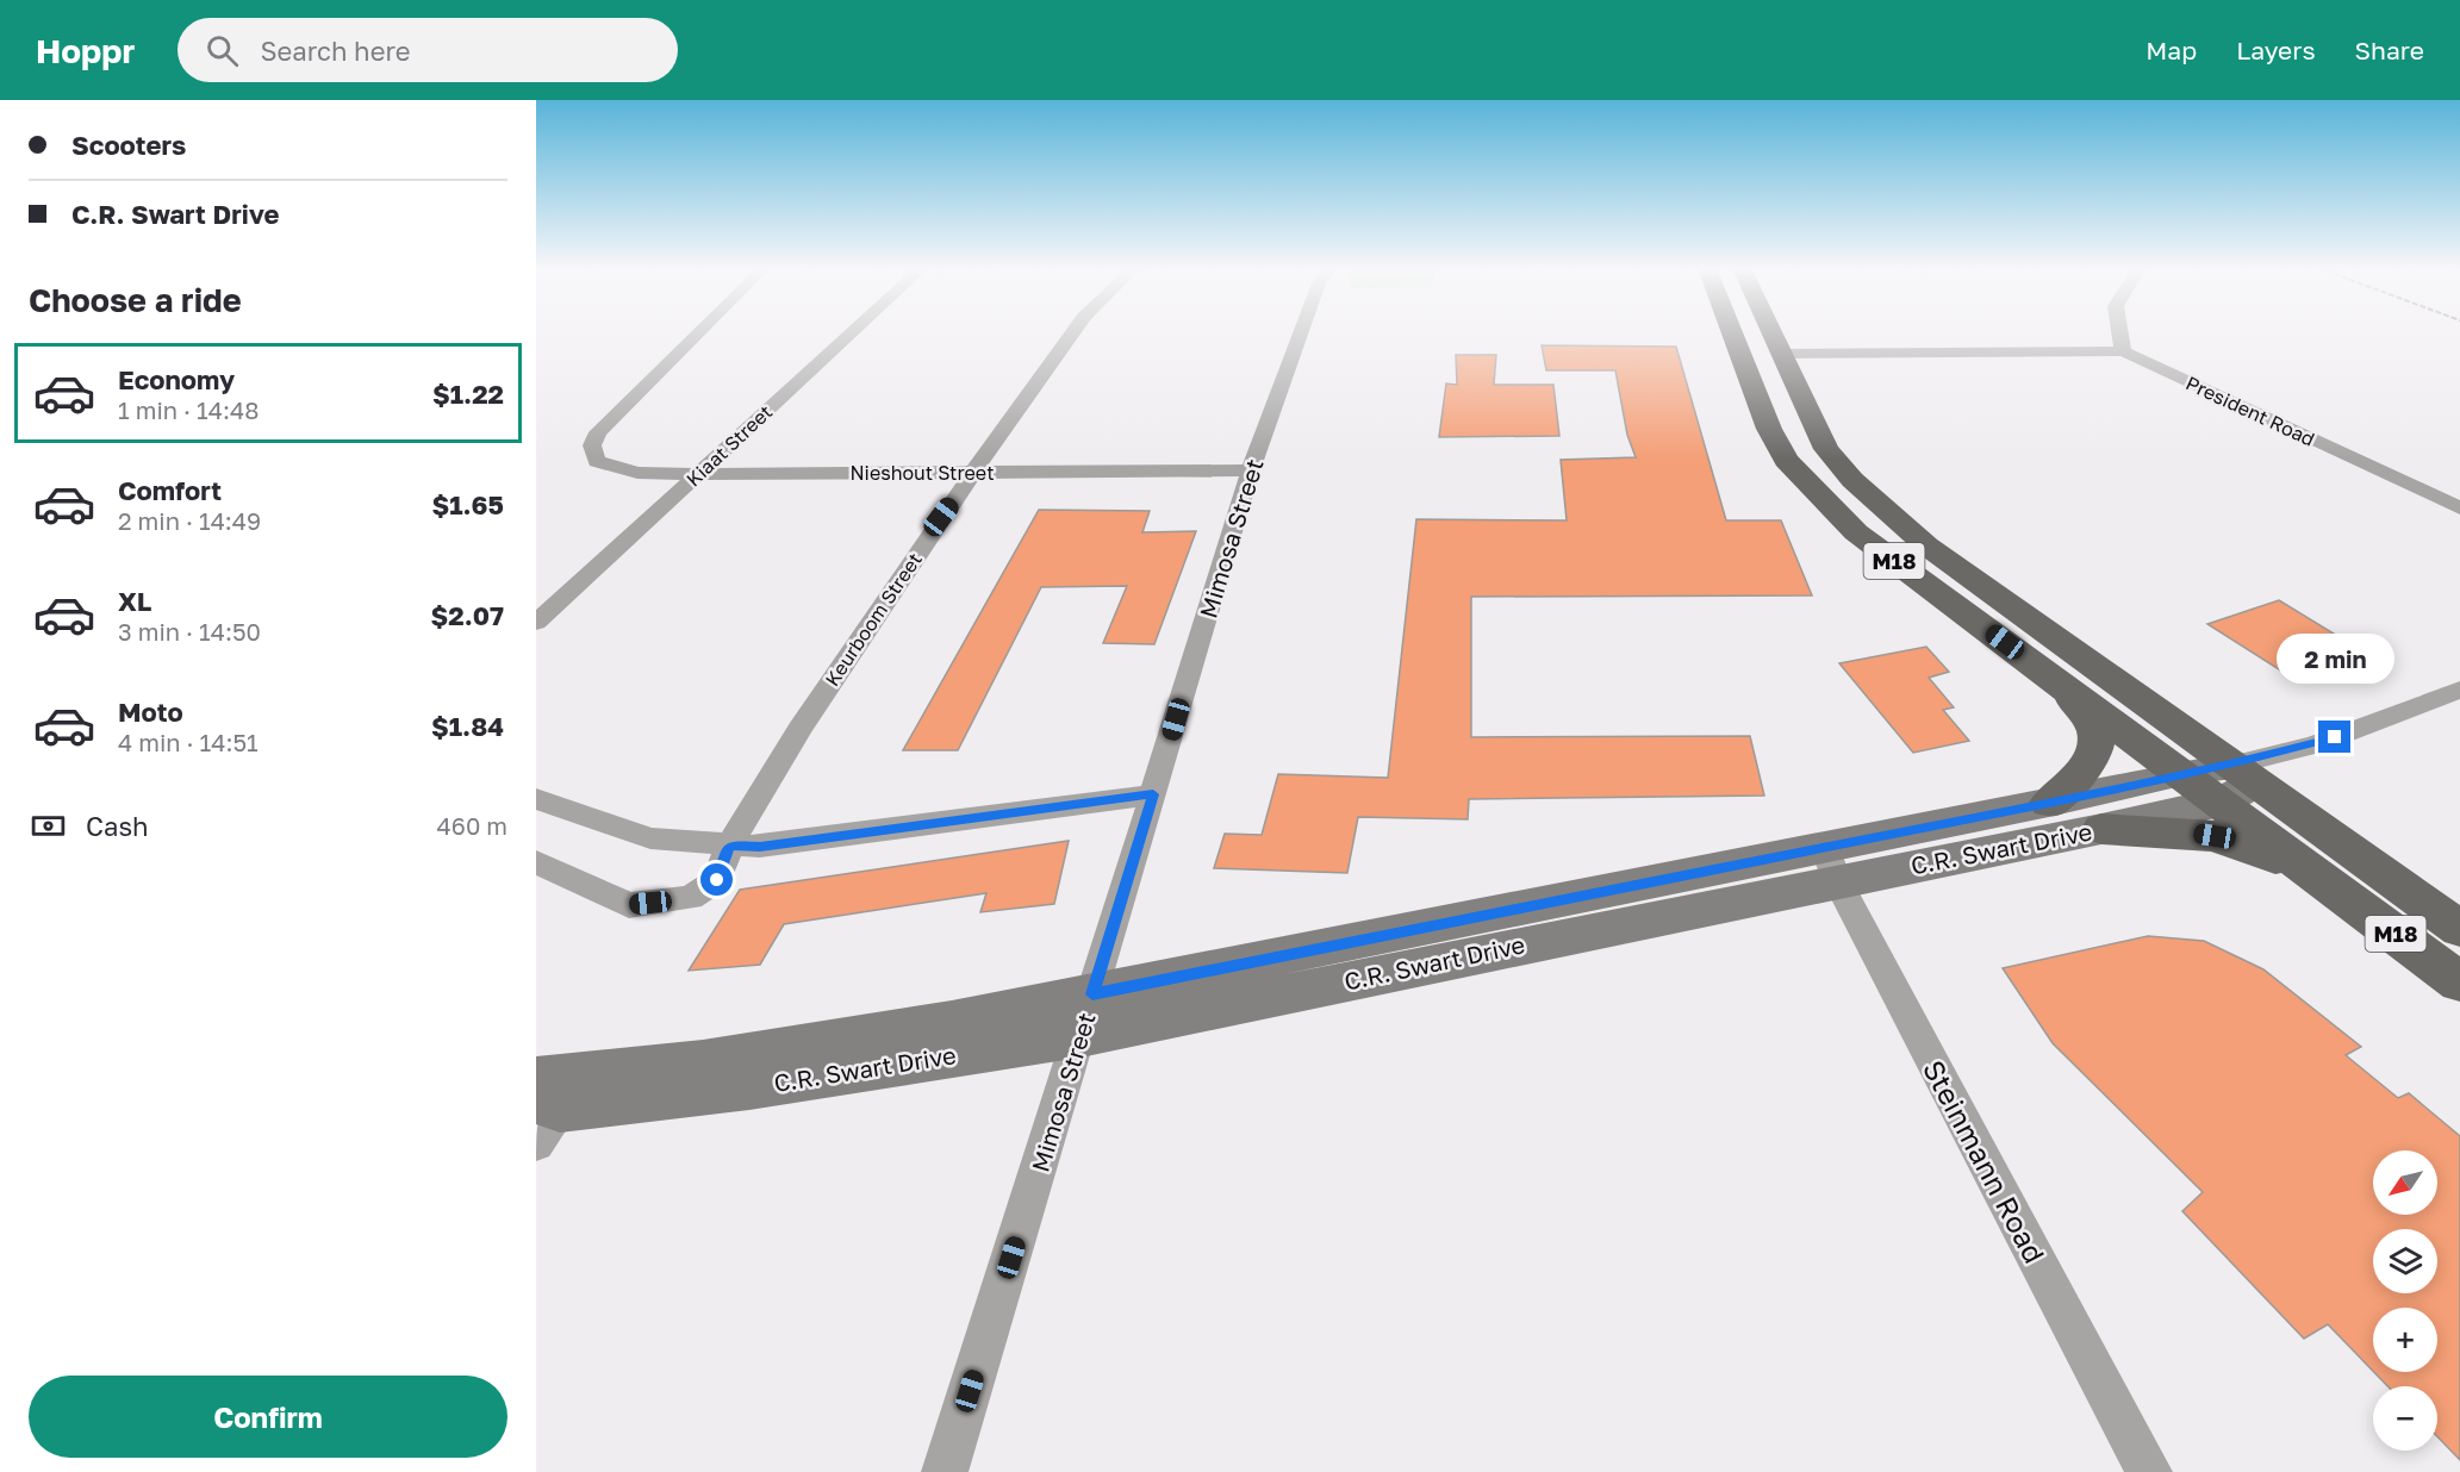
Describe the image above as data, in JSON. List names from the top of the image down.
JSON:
{
  "streets": {
    "main road": ["M18", "C.R. Swart Drive"],
    "street": [
      "President Road",
      "Kiaat Street",
      "Nieshout Street",
      "Mimosa Street",
      "Keurboom Street",
      "Steinmann Road"
    ]
  },
  "crossings": [
    ["Kiaat Street", "Nieshout Street"],
    ["Nieshout Street", "Mimosa Street"],
    ["Nieshout Street", "Keurboom Street"],
    ["Mimosa Street", "C.R. Swart Drive"],
    ["M18", "C.R. Swart Drive"],
    ["C.R. Swart Drive", "Steinmann Road"]
  ],
  "north": "bottom left",
  "page": {
    "header": "Hoppr",
    "search": "Search here",
    "nav": ["Map", "Layers", "Share"],
    "banner": ["Scooters", "C.R. Swart Drive"],
    "heading": "Choose a ride",
    "list": [
      {
        "name": "Economy",
        "note": "1 min · 14:48",
        "value": "$1.22"
      },
      {
        "name": "Comfort",
        "note": "2 min · 14:49",
        "value": "$1.65"
      },
      {
        "name": "XL",
        "note": "3 min · 14:50",
        "value": "$2.07"
      },
      {
        "name": "Moto",
        "note": "4 min · 14:51",
        "value": "$1.84"
      }
    ],
    "bubble": "2 min",
    "pay": ["Cash", "460 m"],
    "map_buttons": ["+", "−"],
    "buttons": "Confirm"
  }
}
